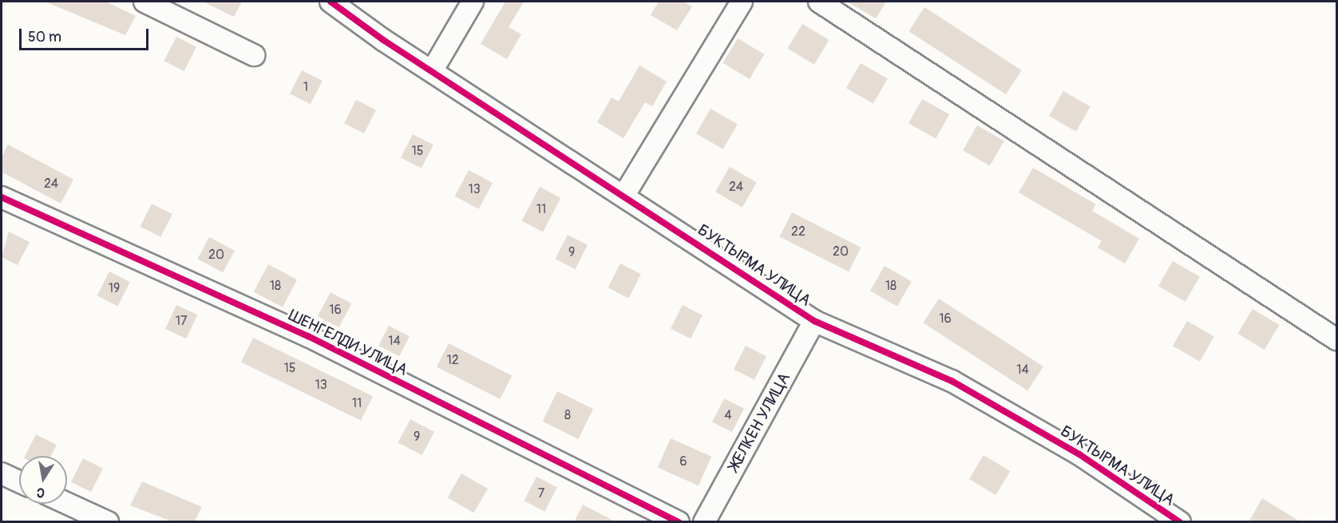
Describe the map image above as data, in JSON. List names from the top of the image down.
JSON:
{
  "streets": {
    "street": ["БУКТЫРМА УЛИЦА", "ШЕНГЕЛДИ УЛИЦА", "ЖЕЛКЕН УЛИЦА"]
  },
  "crossings": [
    ["БУКТЫРМА УЛИЦА", "ЖЕЛКЕН УЛИЦА"]
  ],
  "house_numbers": [
    "1",
    "15",
    "24",
    "24",
    "13",
    "11",
    "22",
    "20",
    "9",
    "20",
    "18",
    "18",
    "19",
    "16",
    "16",
    "17",
    "14",
    "12",
    "15",
    "14",
    "13",
    "11",
    "8",
    "4",
    "9",
    "6",
    "7"
  ],
  "scale_bar": "50 m",
  "north": "bottom"
}
